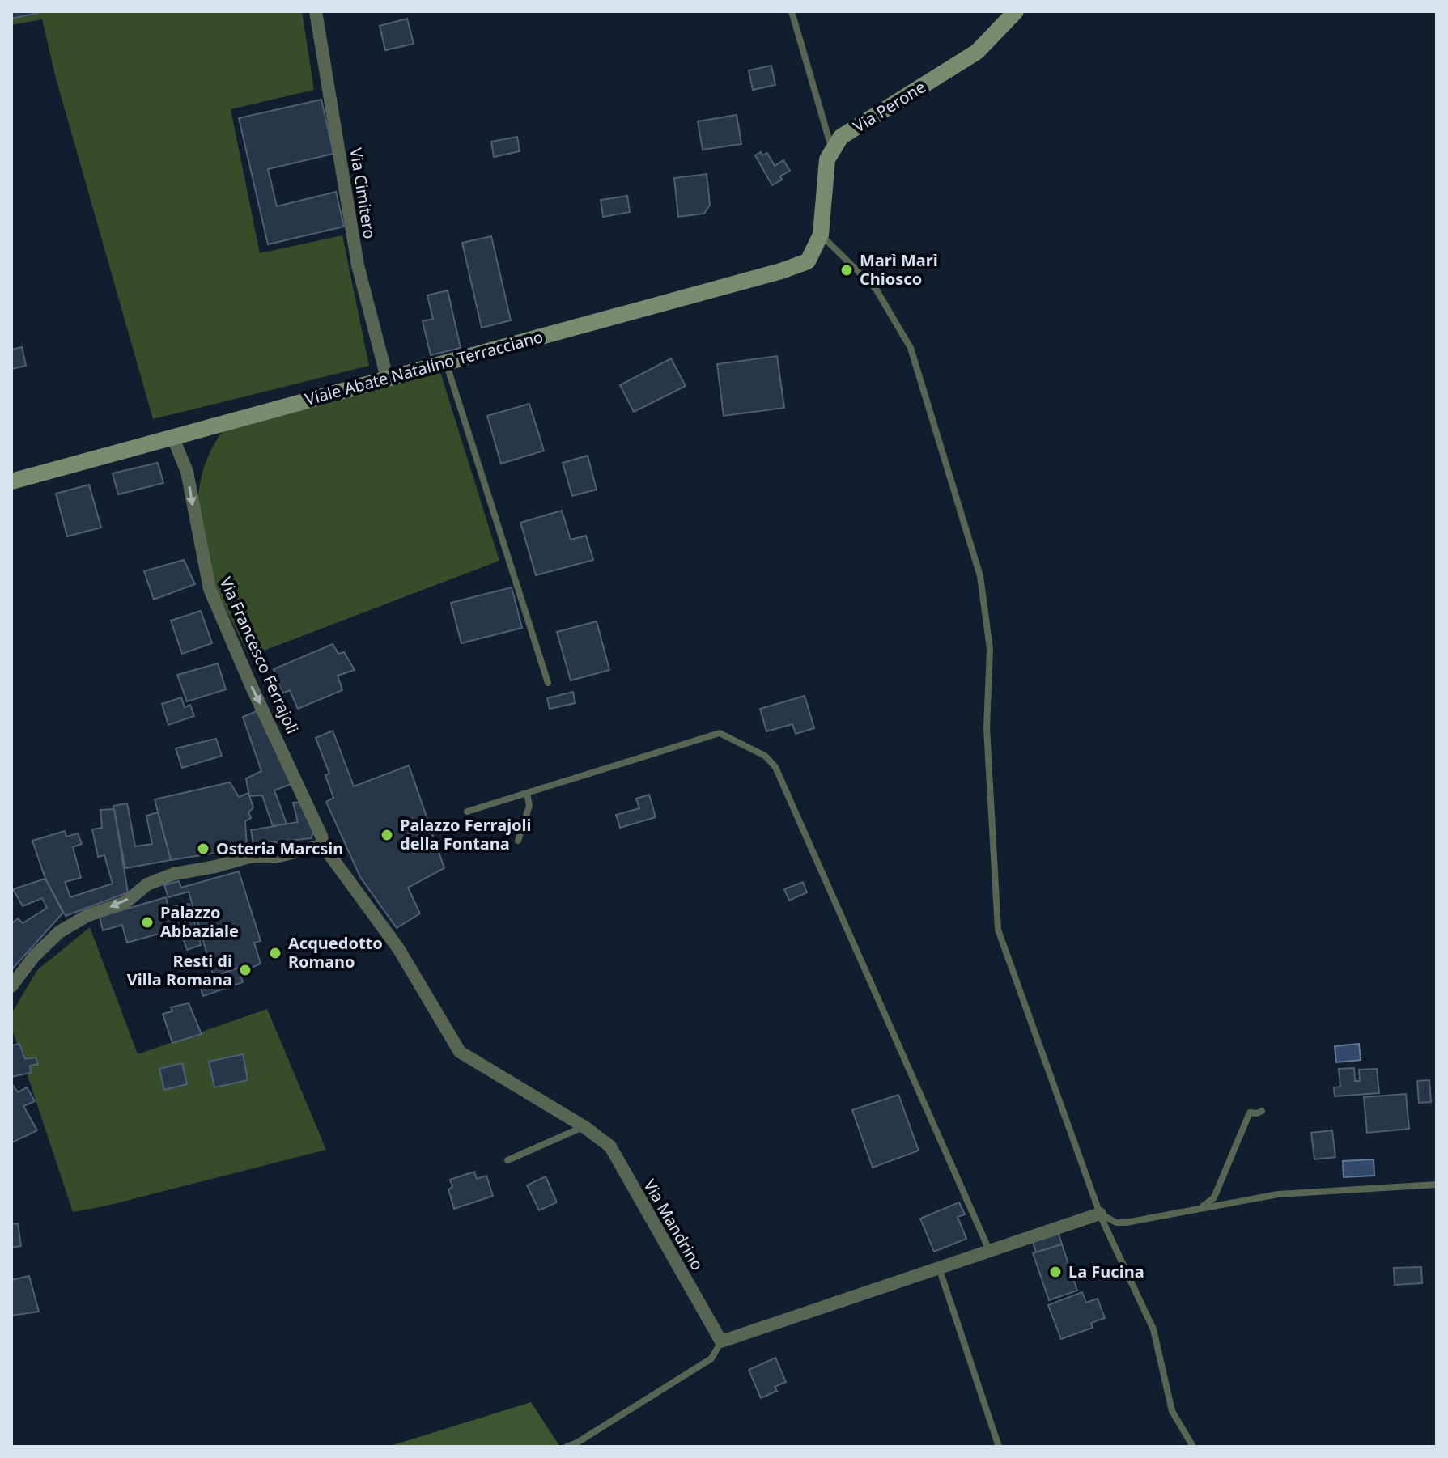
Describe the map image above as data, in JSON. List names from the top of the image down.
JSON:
{
  "streets": {
    "street": [
      "Via Perone",
      "Via Cimitero",
      "Viale Abate Natalino Terracciano",
      "Via Francesco Ferrajoli",
      "Via Mandrino"
    ]
  },
  "crossings": [
    ["Via Cimitero", "Viale Abate Natalino Terracciano"],
    ["Viale Abate Natalino Terracciano", "Via Francesco Ferrajoli"],
    ["Via Francesco Ferrajoli", "Via Mandrino"]
  ],
  "one_way": ["Via Francesco Ferrajoli"],
  "places": [
    "Marì Marì Chiosco",
    "Palazzo Ferrajoli della Fontana",
    "Osteria Marcsin",
    "Palazzo Abbaziale",
    "Acquedotto Romano",
    "Resti di Villa Romana",
    "La Fucina"
  ]
}
